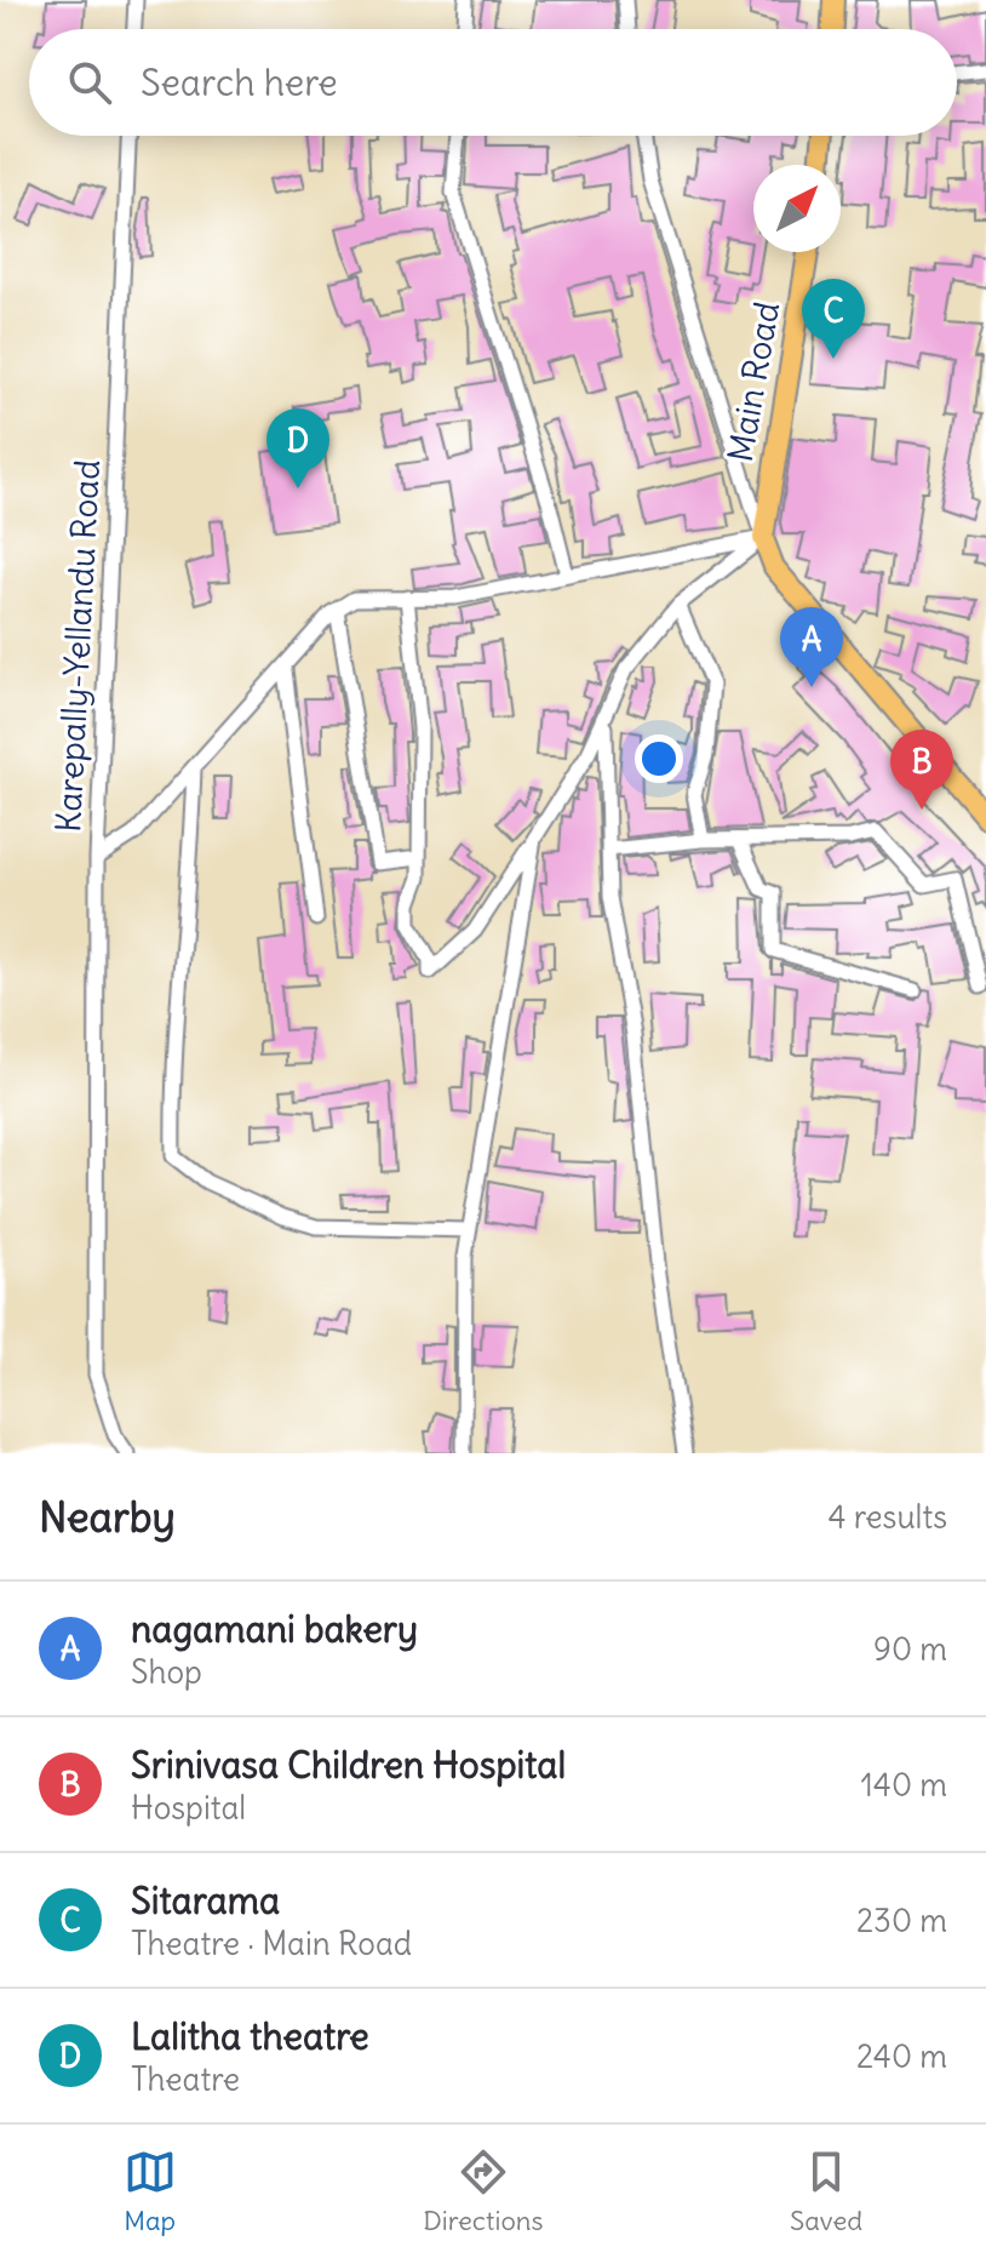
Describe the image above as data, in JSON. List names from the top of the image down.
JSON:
{
  "streets": {
    "highway": ["Main Road"],
    "street": ["Karepally-Yellandu Road"]
  },
  "north": "top right",
  "page": {
    "search": "Search here",
    "pins": [
      "C",
      "D",
      "A",
      "B"
    ],
    "heading": ["Nearby", "4 results"],
    "list": [
      {
        "mark": "A",
        "name": "nagamani bakery",
        "note": "Shop",
        "value": "90 m"
      },
      {
        "mark": "B",
        "name": "Srinivasa Children Hospital",
        "note": "Hospital",
        "value": "140 m"
      },
      {
        "mark": "C",
        "name": "Sitarama",
        "note": "Theatre · Main Road",
        "value": "230 m"
      },
      {
        "mark": "D",
        "name": "Lalitha theatre",
        "note": "Theatre",
        "value": "240 m"
      }
    ],
    "nav": ["Map", "Directions", "Saved"]
  }
}
